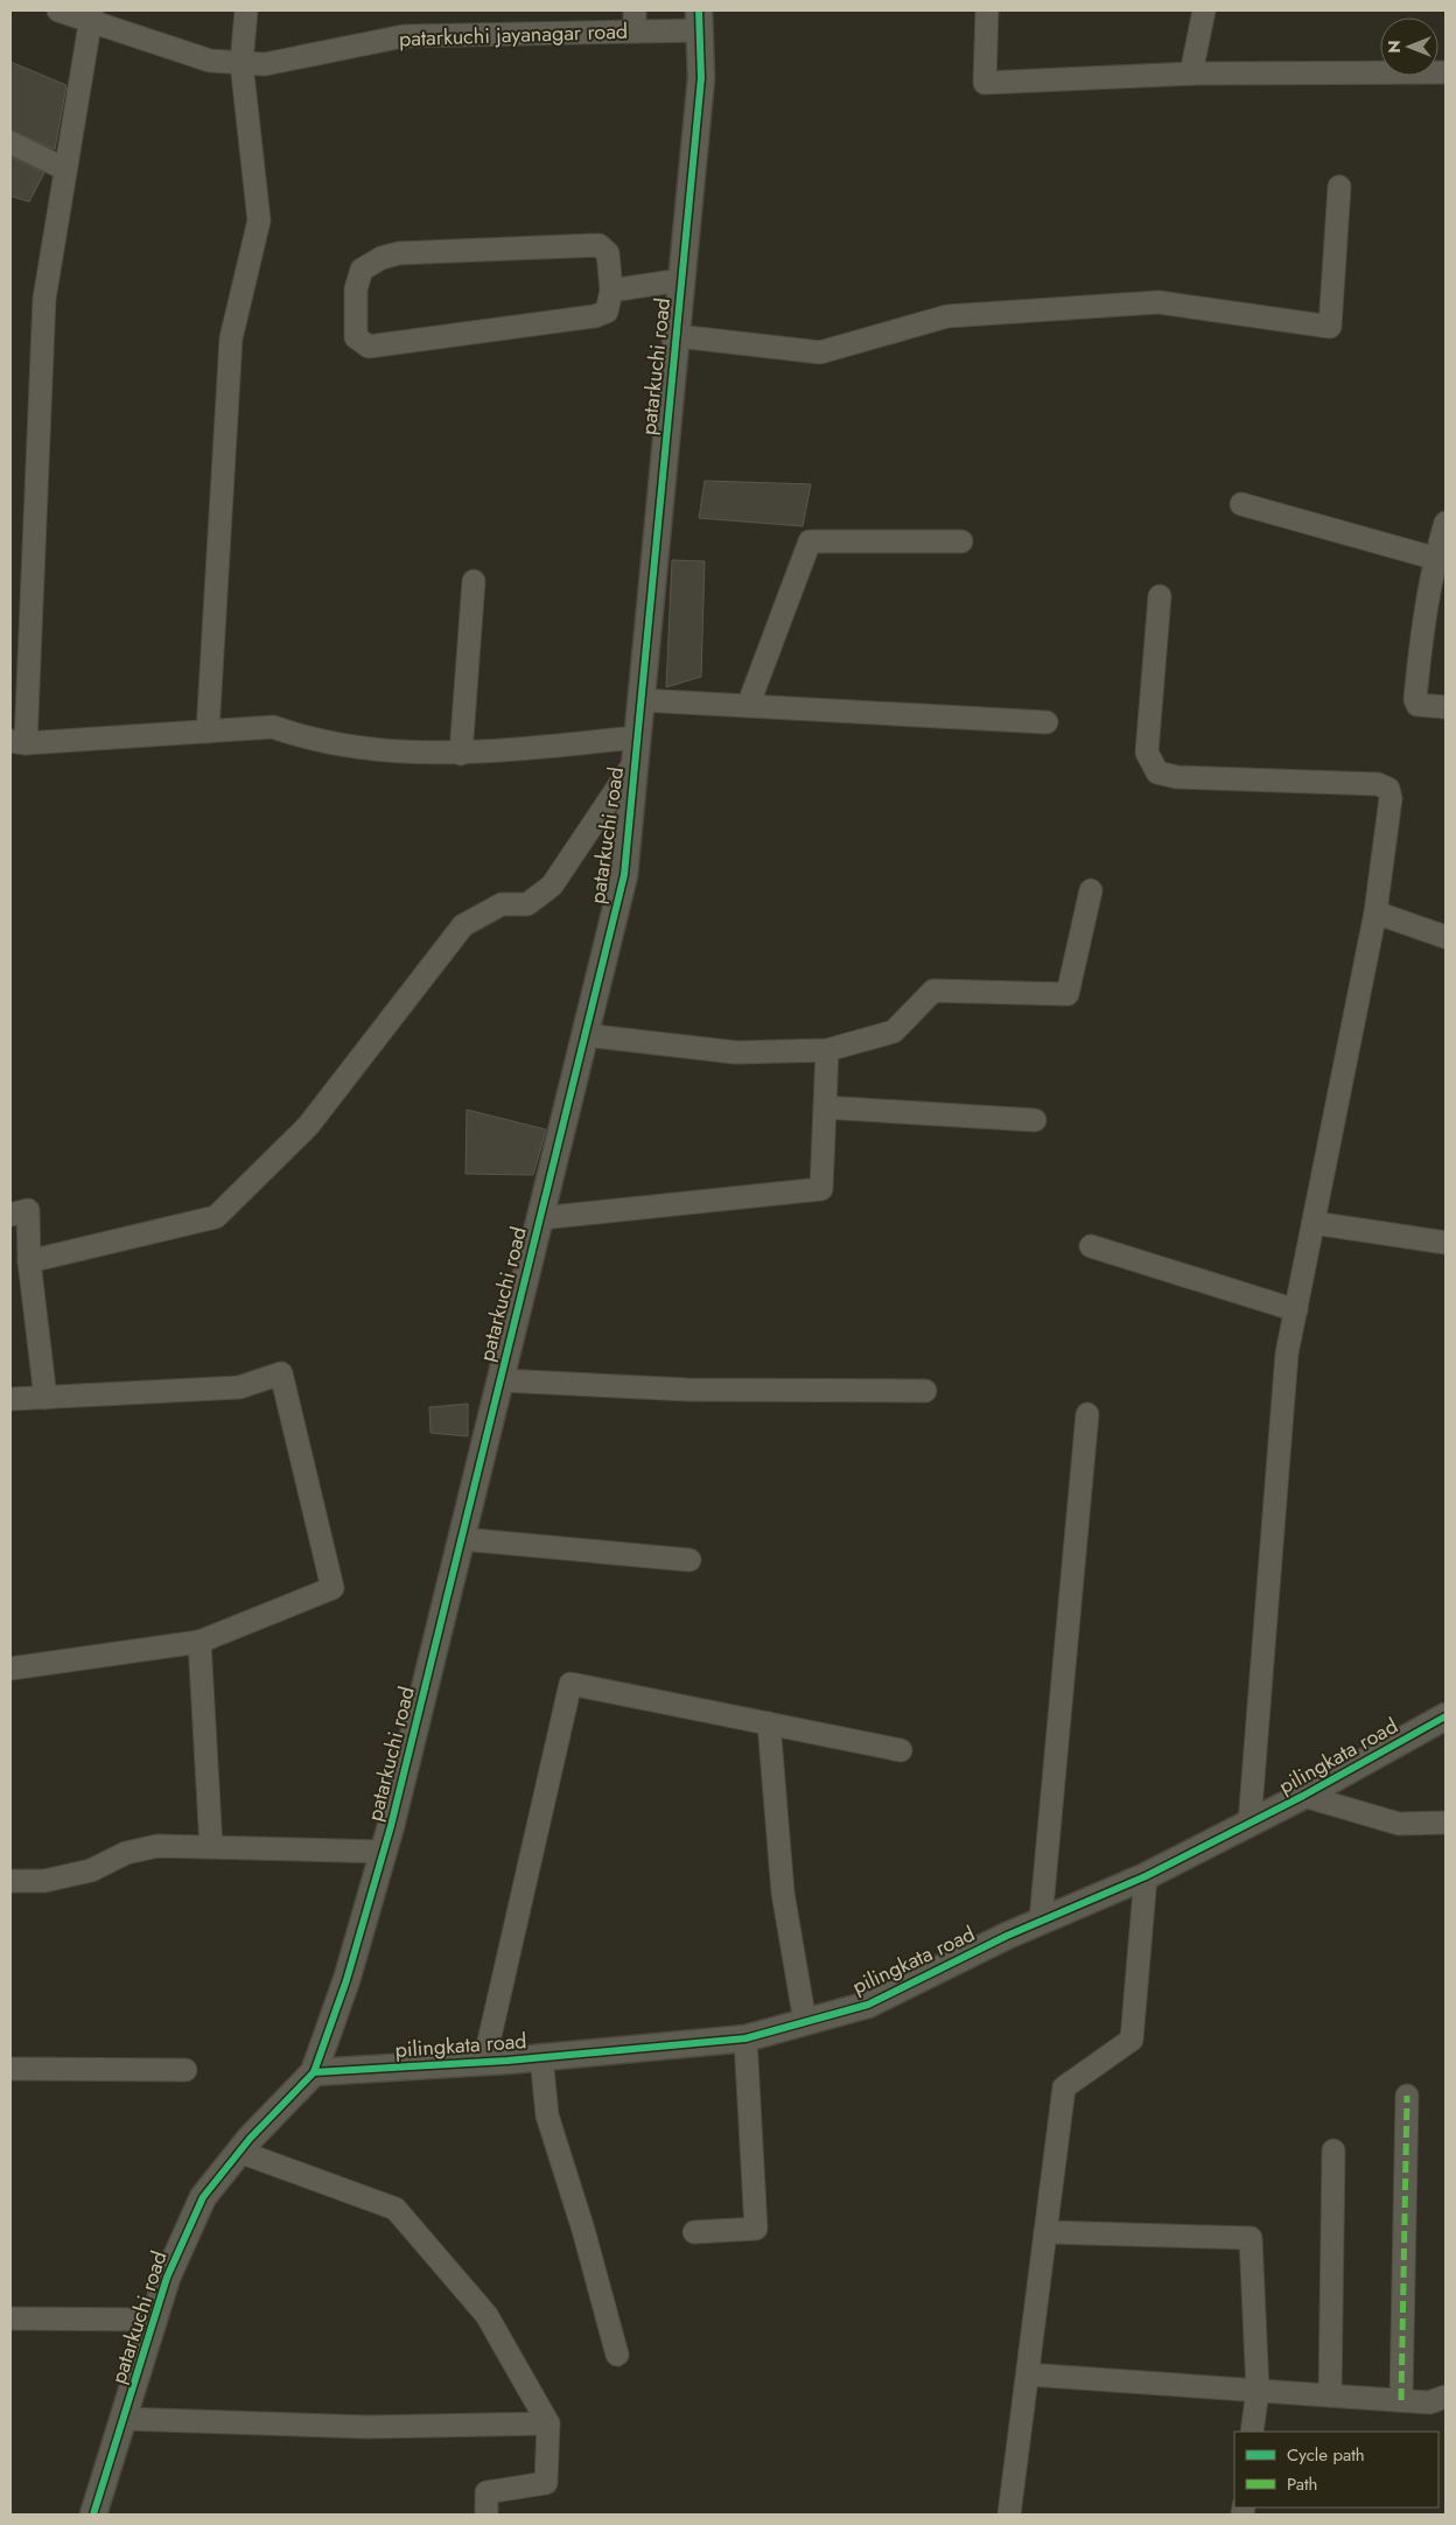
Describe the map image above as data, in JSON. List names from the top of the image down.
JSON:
{
  "streets": {
    "street": ["patarkuchi jayanagar road", "patarkuchi road", "pilingkata road"]
  },
  "crossings": [
    ["patarkuchi jayanagar road", "patarkuchi road"],
    ["patarkuchi road", "pilingkata road"]
  ],
  "legend": ["Cycle path", "Path"],
  "north": "left"
}
